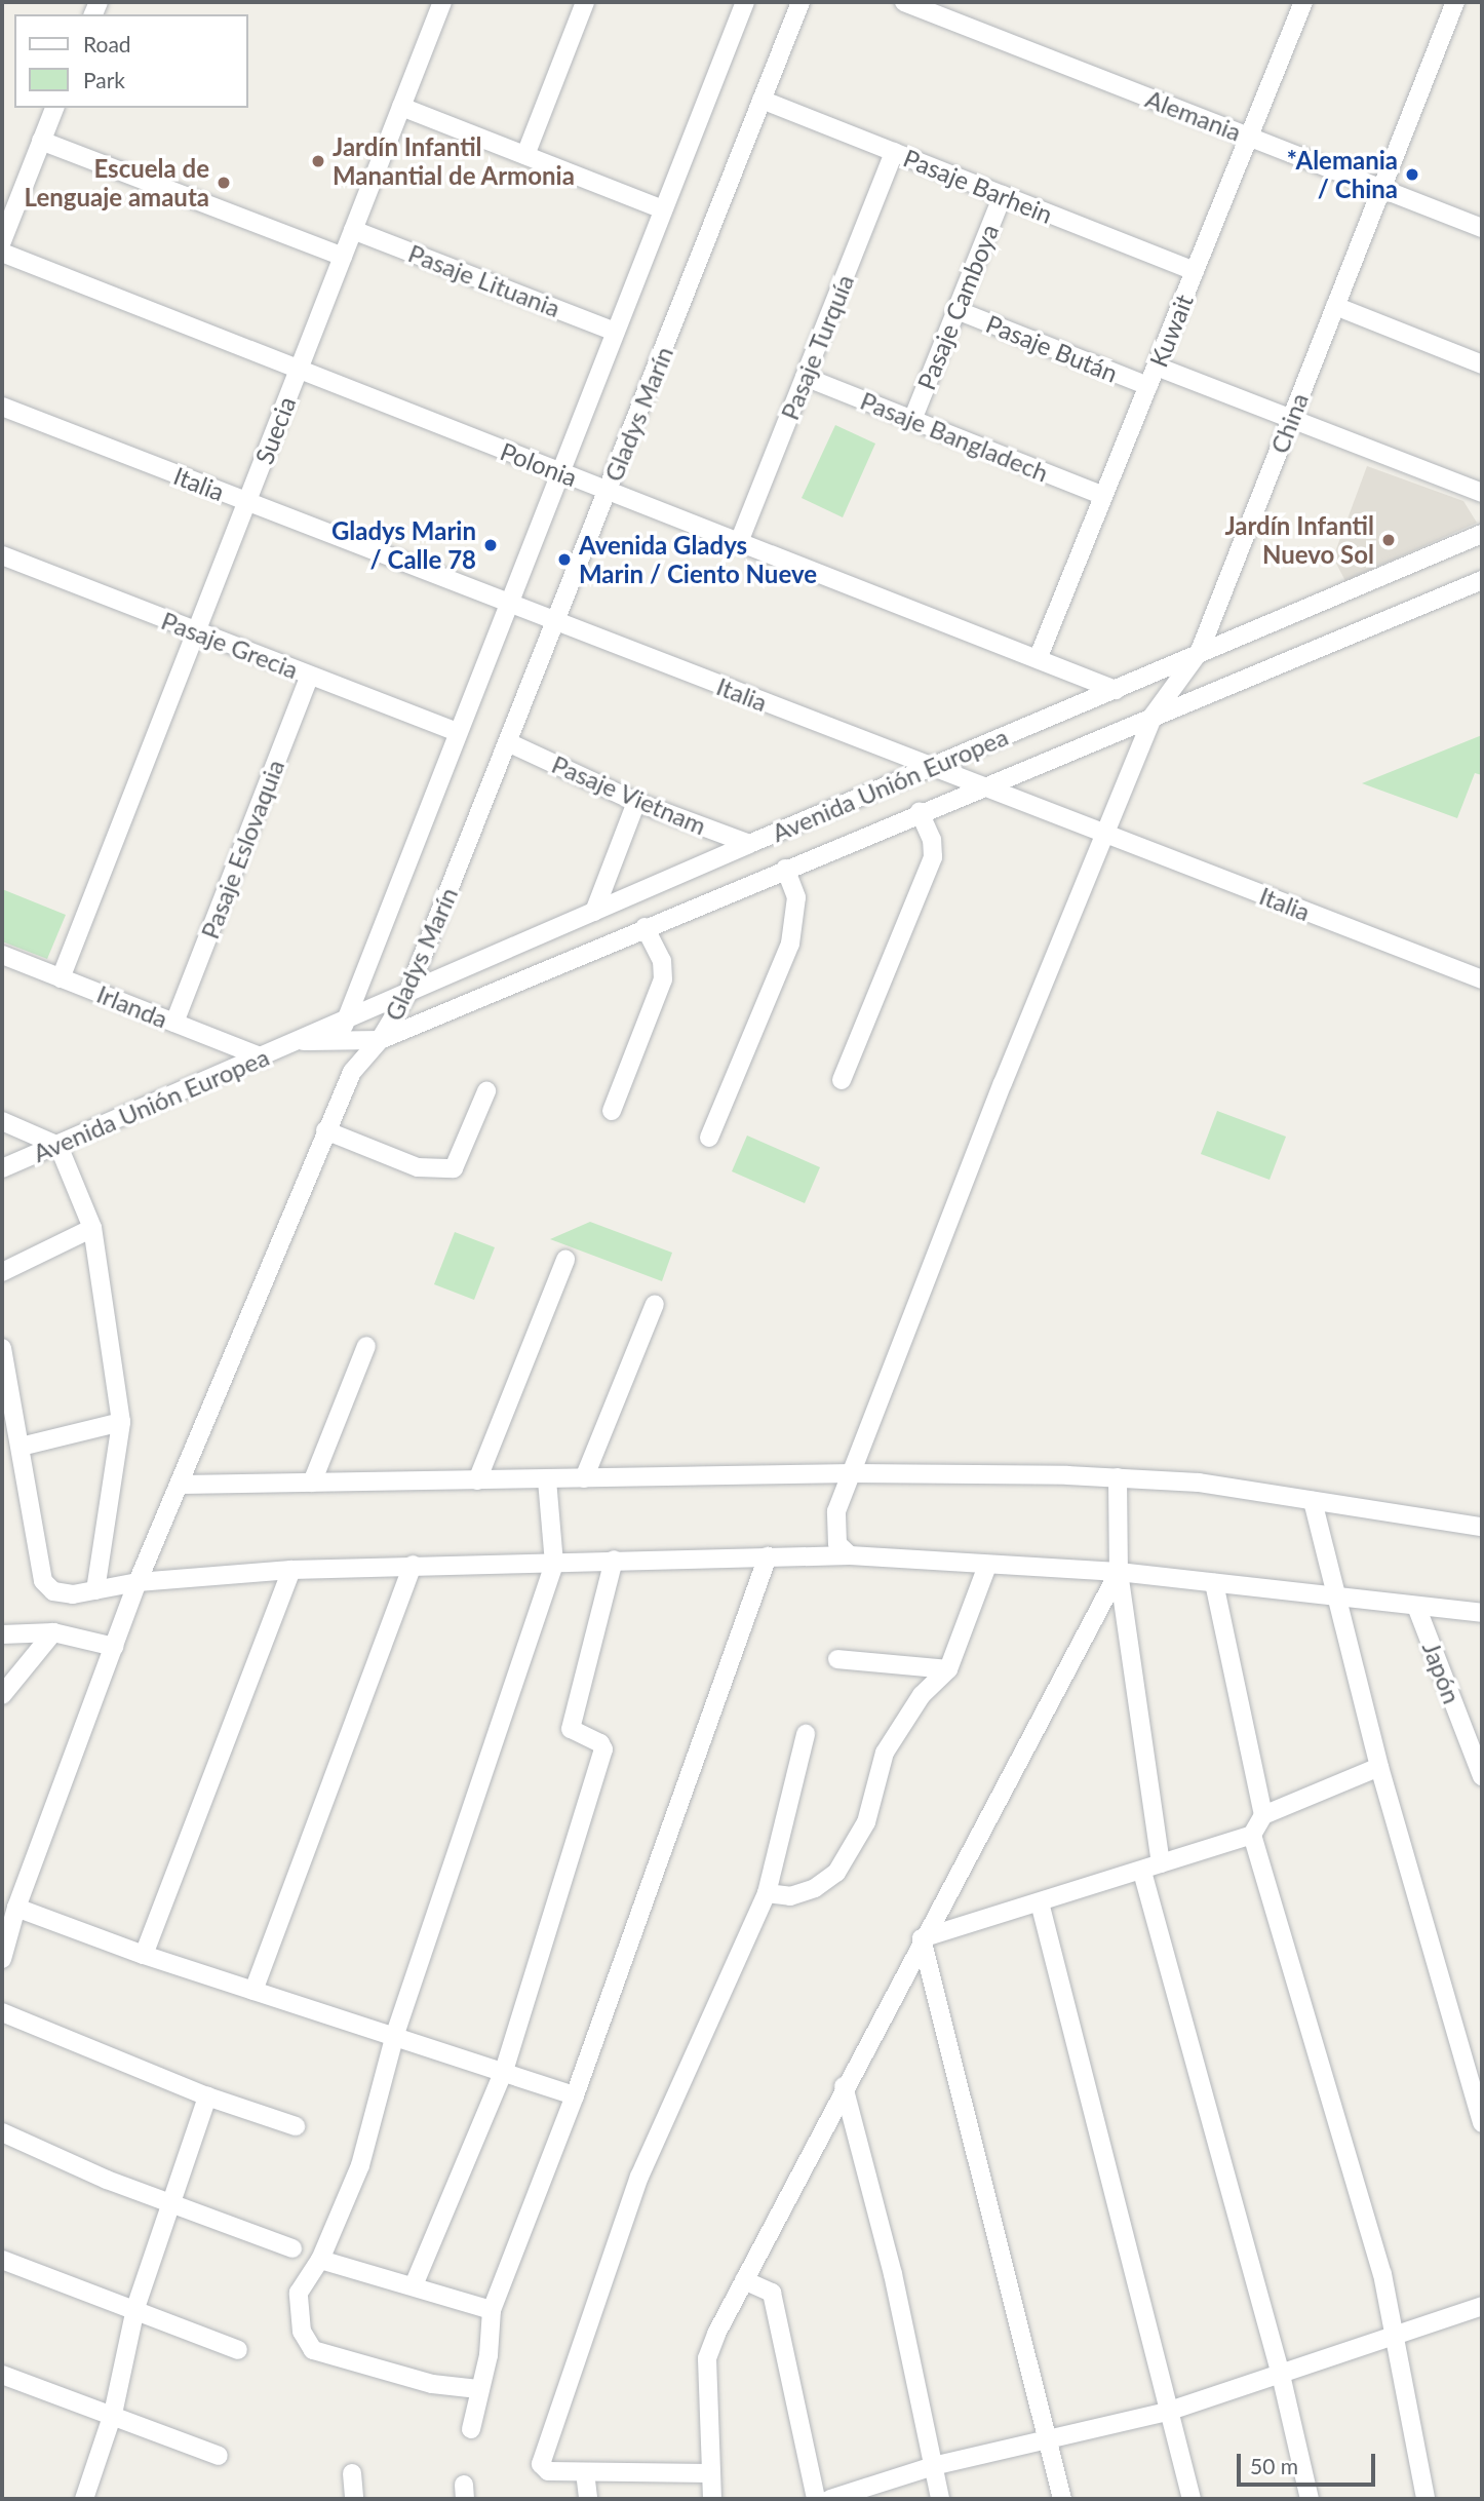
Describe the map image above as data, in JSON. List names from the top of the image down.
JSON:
{
  "streets": {
    "street": [
      "Alemania",
      "Pasaje Barhein",
      "Pasaje Lituania",
      "Pasaje Camboya",
      "Kuwait",
      "Pasaje Turquía",
      "Pasaje Bután",
      "Gladys Marín",
      "China",
      "Suecia",
      "Pasaje Bangladech",
      "Polonia",
      "Italia",
      "Pasaje Grecia",
      "Avenida Unión Europea",
      "Pasaje Vietnam",
      "Pasaje Eslovaquia",
      "Irlanda",
      "Japón"
    ]
  },
  "crossings": [
    ["Alemania", "Kuwait"],
    ["Alemania", "China"],
    ["Pasaje Barhein", "Pasaje Camboya"],
    ["Pasaje Barhein", "Kuwait"],
    ["Pasaje Barhein", "Pasaje Turquía"],
    ["Pasaje Barhein", "Gladys Marín"],
    ["Pasaje Lituania", "Gladys Marín"],
    ["Pasaje Lituania", "Suecia"],
    ["Pasaje Camboya", "Pasaje Bután"],
    ["Pasaje Camboya", "Pasaje Bangladech"],
    ["Kuwait", "Pasaje Bután"],
    ["Kuwait", "Pasaje Bangladech"],
    ["Kuwait", "Polonia"],
    ["Pasaje Turquía", "Pasaje Bangladech"],
    ["Pasaje Turquía", "Polonia"],
    ["Gladys Marín", "Polonia"],
    ["Gladys Marín", "Italia"],
    ["Gladys Marín", "Pasaje Grecia"],
    ["Gladys Marín", "Avenida Unión Europea"],
    ["Gladys Marín", "Pasaje Vietnam"],
    ["China", "Italia"],
    ["China", "Avenida Unión Europea"],
    ["Suecia", "Polonia"],
    ["Suecia", "Italia"],
    ["Suecia", "Pasaje Grecia"],
    ["Suecia", "Irlanda"],
    ["Polonia", "Avenida Unión Europea"],
    ["Italia", "Avenida Unión Europea"],
    ["Pasaje Grecia", "Pasaje Eslovaquia"],
    ["Avenida Unión Europea", "Pasaje Vietnam"],
    ["Avenida Unión Europea", "Irlanda"],
    ["Pasaje Eslovaquia", "Irlanda"]
  ],
  "places": [
    "Jardín Infantil Manantial de Armonia",
    "*Alemania / China",
    "Escuela de Lenguaje amauta",
    "Jardín Infantil Nuevo Sol",
    "Gladys Marin / Calle 78",
    "Avenida Gladys Marin / Ciento Nueve"
  ],
  "legend": ["Road", "Park"],
  "scale_bar": "50 m"
}
